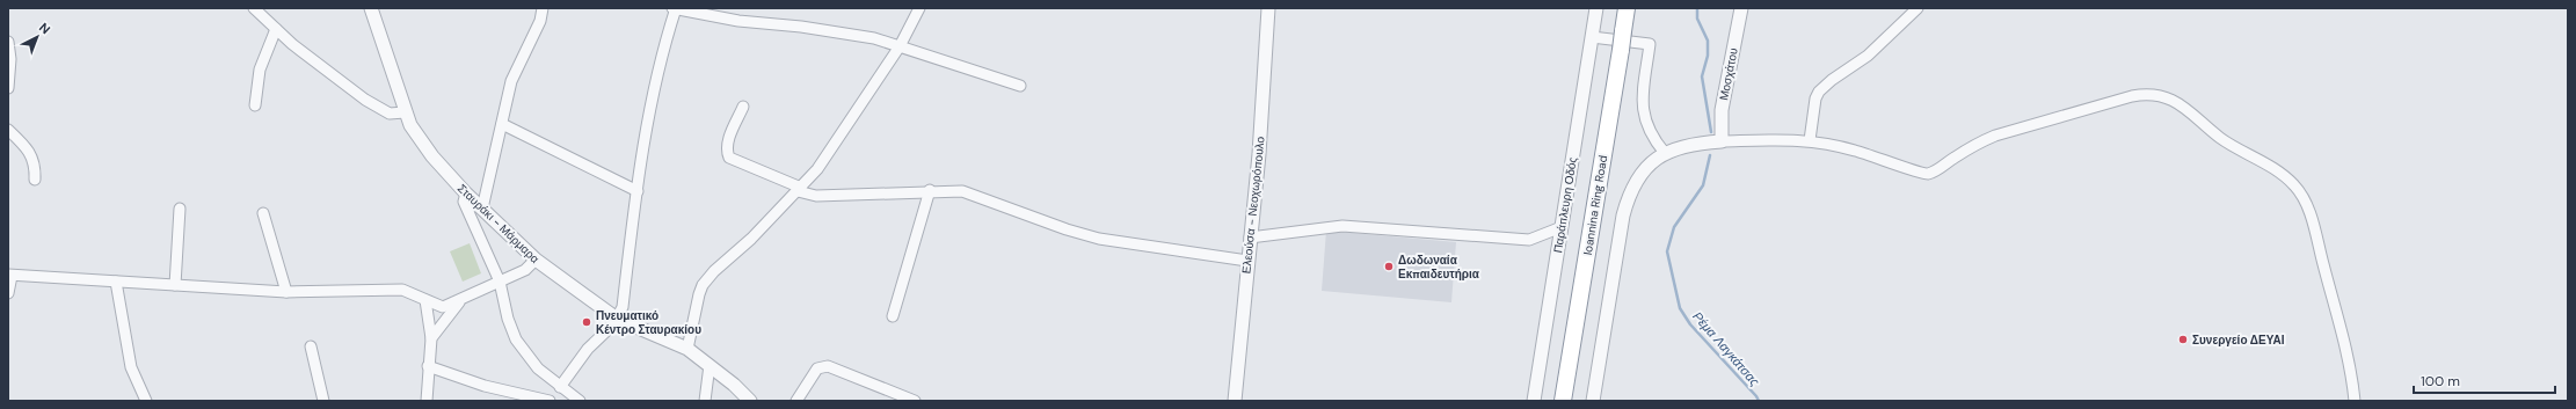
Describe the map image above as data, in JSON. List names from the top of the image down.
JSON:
{
  "streets": {
    "highway": ["Ioannina Ring Road"],
    "street": [
      "Μοσχάτου",
      "Ελεούσα - Νεοχωρόπουλο",
      "Παράπλευρη Οδός",
      "Σταυράκι - Μάρμαρα"
    ]
  },
  "water": ["Ρέμα Λαγκάτσας"],
  "places": ["Δωδωναία Εκπαιδευτήρια", "Πνευματικό Κέντρο Σταυρακίου", "Συνεργείο ΔΕΥΑΙ"],
  "scale_bar": "100 m",
  "north": "top right"
}
